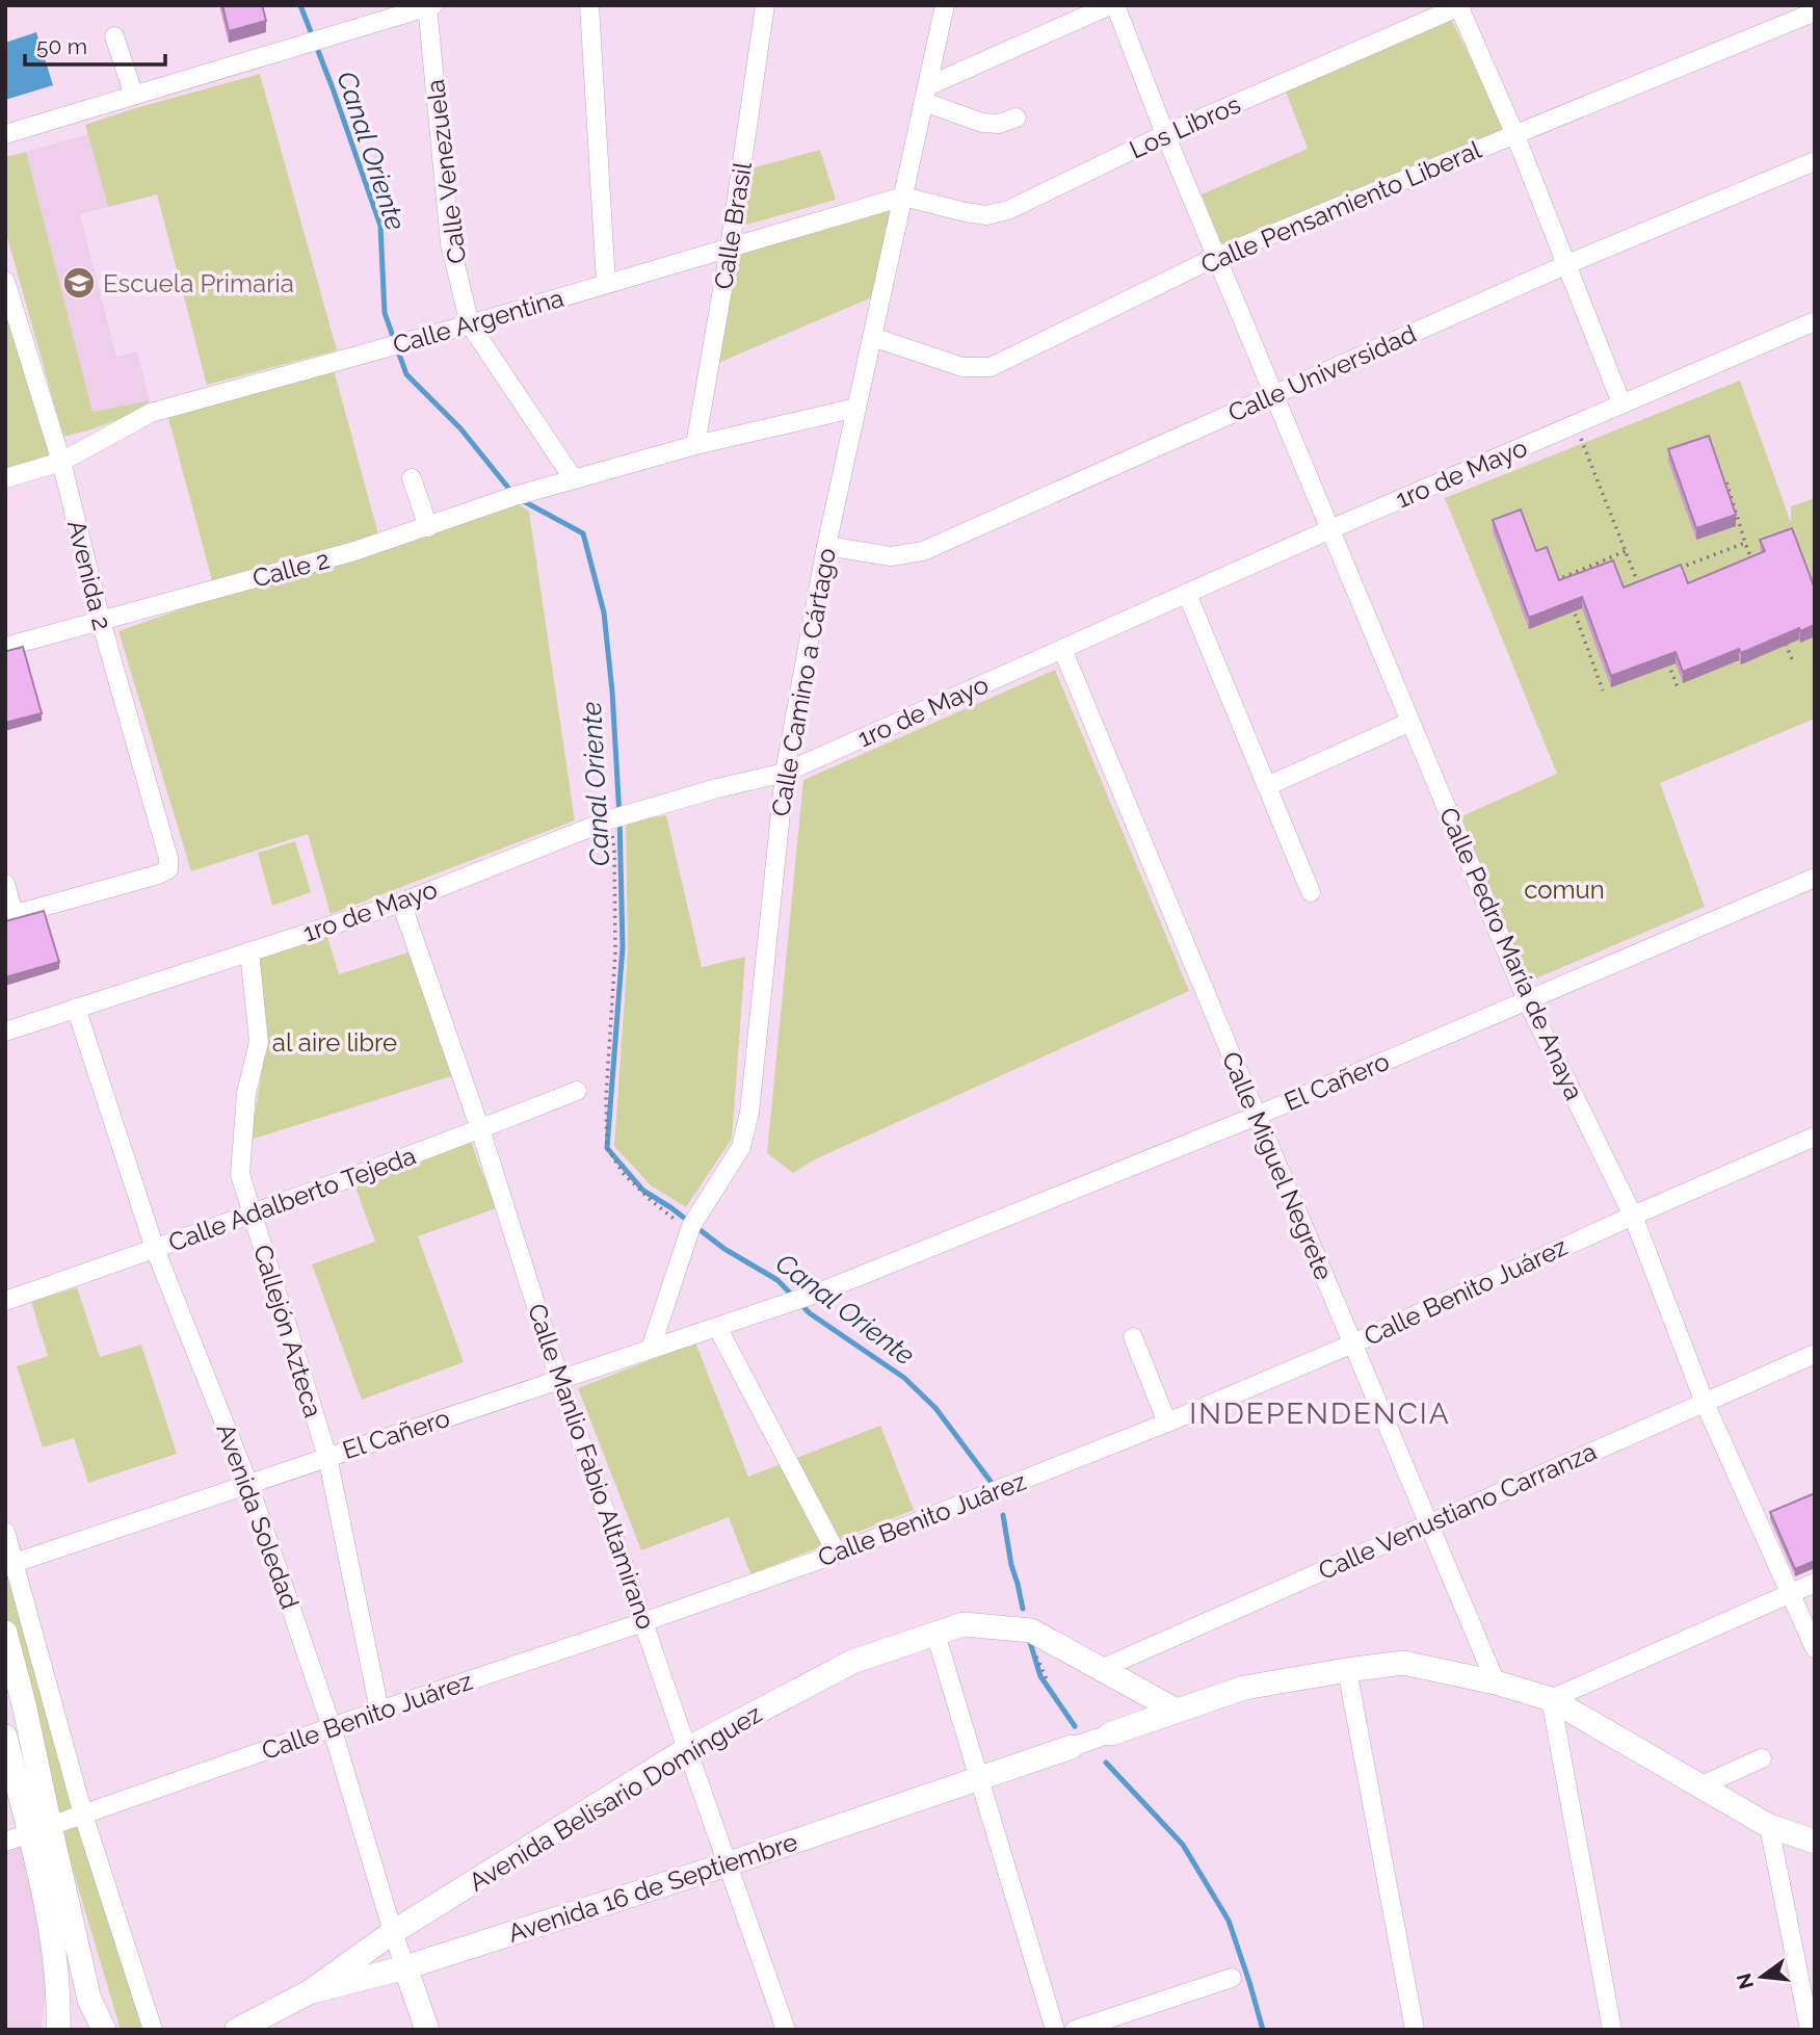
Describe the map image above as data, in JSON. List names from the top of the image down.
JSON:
{
  "streets": {
    "main road": ["Avenida Soledad", "Avenida Belisario Domínguez", "Avenida 16 de Septiembre"],
    "street": [
      "Los Libros",
      "Calle Venezuela",
      "Calle Pensamiento Liberal",
      "Calle Brasil",
      "Calle Argentina",
      "Calle Universidad",
      "1ro de Mayo",
      "Calle 2",
      "Avenida 2",
      "Calle Camino a Cártago",
      "Calle Pedro María de Anaya",
      "El Cañero",
      "Calle Miguel Negrete",
      "Calle Adalberto Tejeda",
      "Calle Benito Juárez",
      "Callejón Azteca",
      "Calle Manlio Fabio Altamirano",
      "Calle Venustiano Carranza"
    ]
  },
  "crossings": [
    ["Los Libros", "Calle Argentina"],
    ["Los Libros", "Calle Camino a Cártago"],
    ["Los Libros", "Calle Pedro María de Anaya"],
    ["Calle Venezuela", "Calle Argentina"],
    ["Calle Venezuela", "Calle 2"],
    ["Calle Pensamiento Liberal", "Calle Camino a Cártago"],
    ["Calle Pensamiento Liberal", "Calle Pedro María de Anaya"],
    ["Calle Brasil", "Calle Argentina"],
    ["Calle Brasil", "Calle 2"],
    ["Calle Argentina", "Avenida 2"],
    ["Calle Argentina", "Calle Camino a Cártago"],
    ["Calle Universidad", "Calle Camino a Cártago"],
    ["Calle Universidad", "Calle Pedro María de Anaya"],
    ["1ro de Mayo", "Calle Camino a Cártago"],
    ["1ro de Mayo", "Calle Pedro María de Anaya"],
    ["1ro de Mayo", "Calle Miguel Negrete"],
    ["1ro de Mayo", "Callejón Azteca"],
    ["1ro de Mayo", "Calle Manlio Fabio Altamirano"],
    ["1ro de Mayo", "Avenida Soledad"],
    ["Calle 2", "Avenida 2"],
    ["Calle 2", "Calle Camino a Cártago"],
    ["Calle Camino a Cártago", "El Cañero"],
    ["Calle Pedro María de Anaya", "El Cañero"],
    ["Calle Pedro María de Anaya", "Calle Benito Juárez"],
    ["Calle Pedro María de Anaya", "Calle Venustiano Carranza"],
    ["El Cañero", "Calle Miguel Negrete"],
    ["El Cañero", "Callejón Azteca"],
    ["El Cañero", "Calle Manlio Fabio Altamirano"],
    ["El Cañero", "Avenida Soledad"],
    ["Calle Miguel Negrete", "Calle Benito Juárez"],
    ["Calle Miguel Negrete", "Calle Venustiano Carranza"],
    ["Calle Adalberto Tejeda", "Callejón Azteca"],
    ["Calle Adalberto Tejeda", "Calle Manlio Fabio Altamirano"],
    ["Calle Adalberto Tejeda", "Avenida Soledad"],
    ["Calle Benito Juárez", "Callejón Azteca"],
    ["Calle Benito Juárez", "Calle Manlio Fabio Altamirano"],
    ["Calle Benito Juárez", "Avenida Soledad"],
    ["Calle Manlio Fabio Altamirano", "Avenida Belisario Domínguez"],
    ["Calle Manlio Fabio Altamirano", "Avenida 16 de Septiembre"],
    ["Calle Venustiano Carranza", "Avenida Belisario Domínguez"],
    ["Avenida Soledad", "Avenida Belisario Domínguez"],
    ["Avenida Soledad", "Avenida 16 de Septiembre"],
    ["Avenida Belisario Domínguez", "Avenida 16 de Septiembre"]
  ],
  "districts": ["INDEPENDENCIA"],
  "water": ["Canal Oriente"],
  "parks": ["comun", "al aire libre"],
  "places": {
    "school or university": ["Escuela Primaria"]
  },
  "scale_bar": "50 m",
  "north": "left"
}
